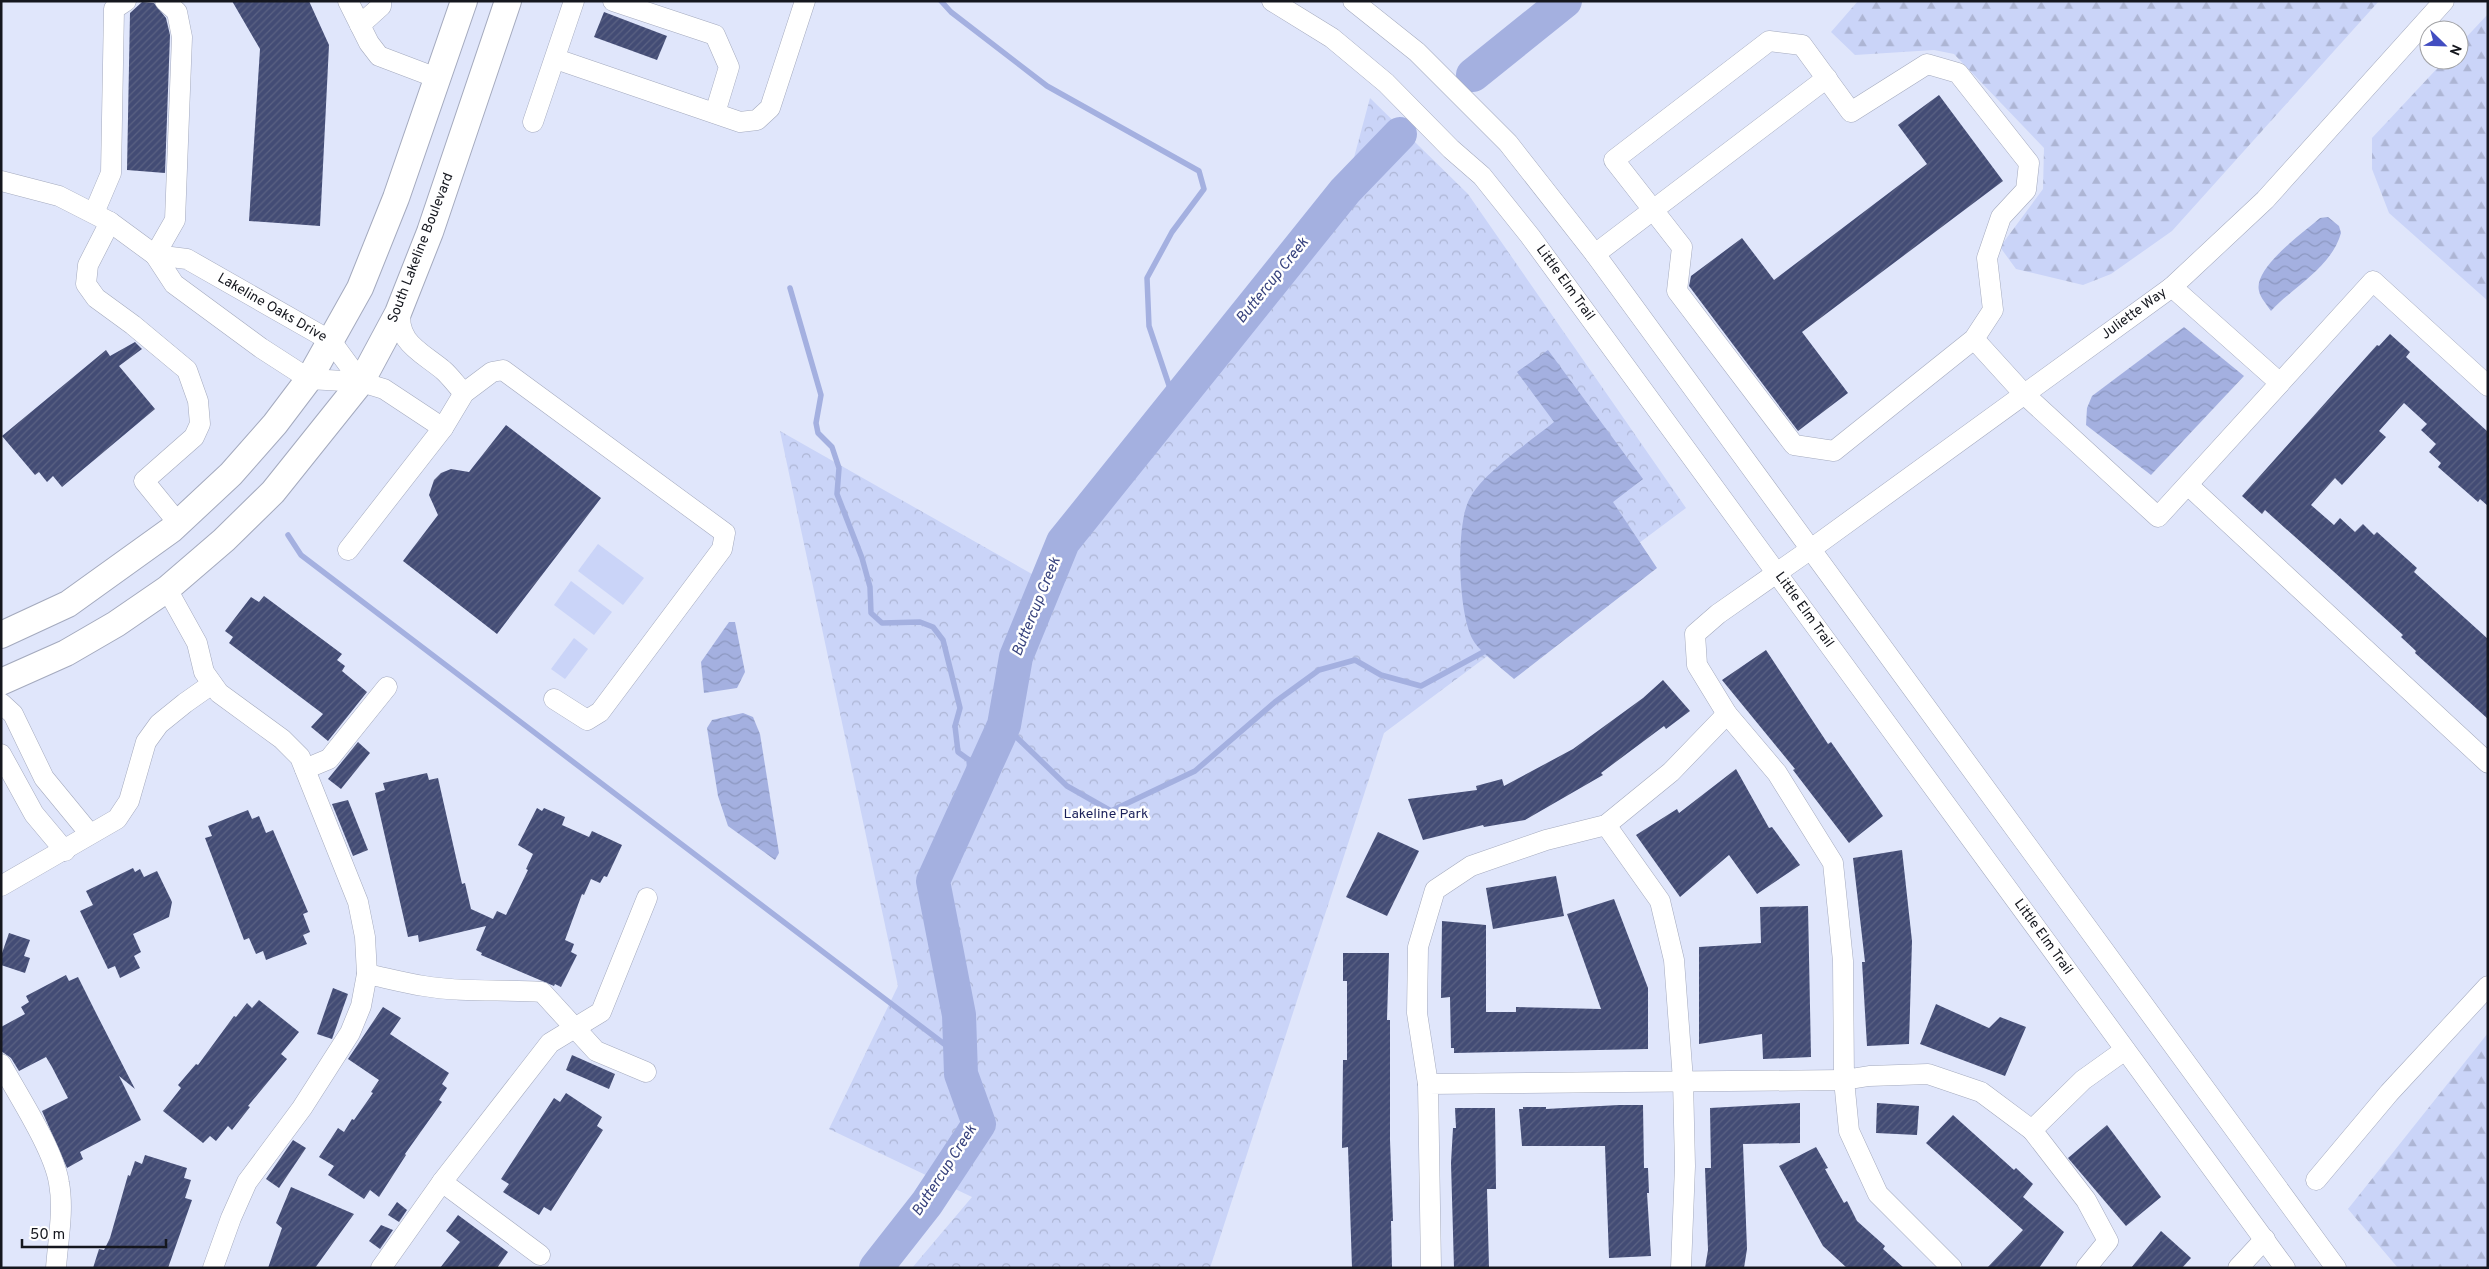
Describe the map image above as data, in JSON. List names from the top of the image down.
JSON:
{
  "streets": {
    "main road": ["South Lakeline Boulevard"],
    "street": ["Little Elm Trail", "Lakeline Oaks Drive", "Juliette Way"]
  },
  "crossings": [
    ["South Lakeline Boulevard", "Lakeline Oaks Drive"],
    ["Little Elm Trail", "Juliette Way"]
  ],
  "water": ["Buttercup Creek"],
  "parks": ["Lakeline Park"],
  "scale_bar": "50 m",
  "north": "bottom right"
}
